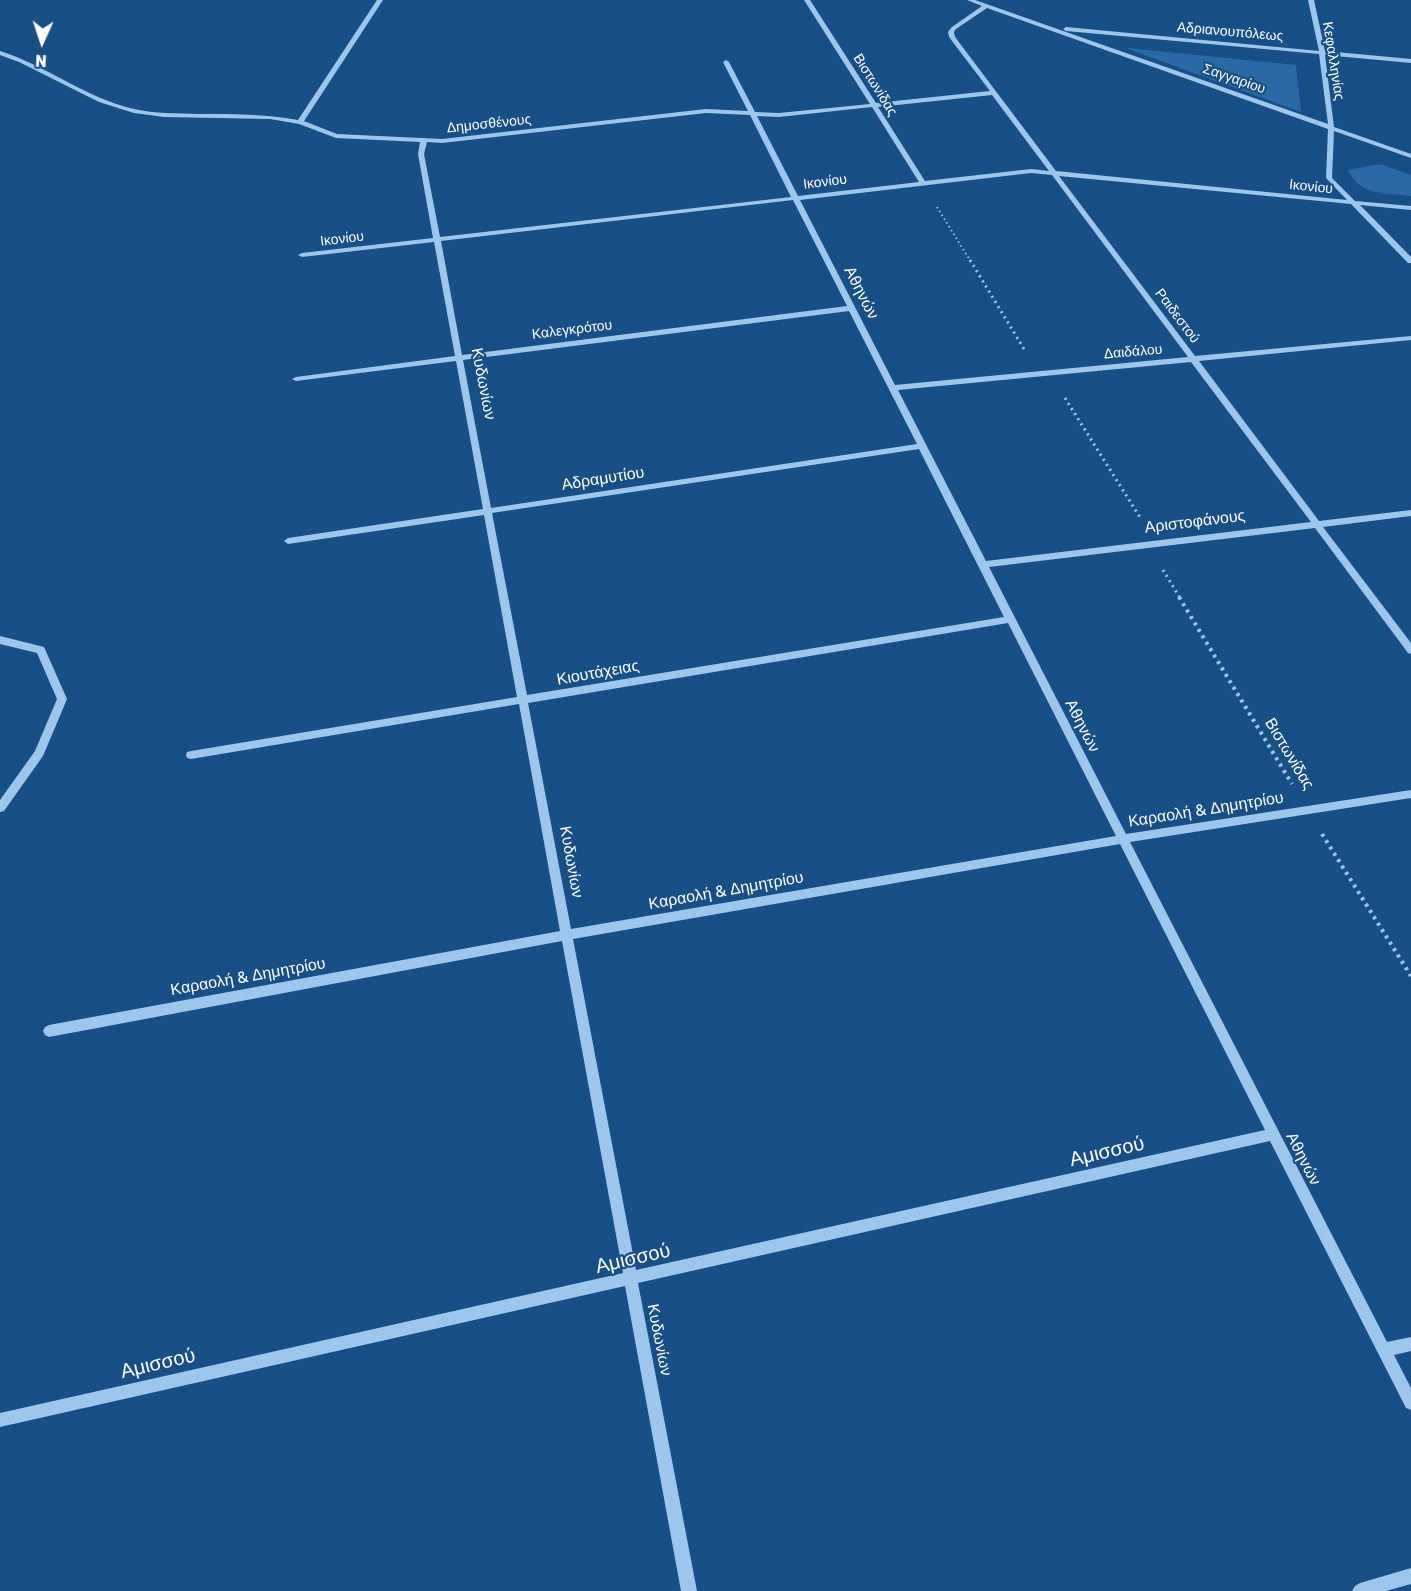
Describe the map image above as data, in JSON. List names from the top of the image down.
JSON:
{
  "streets": {
    "street": [
      "Αδριανουπόλεως",
      "Κεφαλληνίας",
      "Σαγγαρίου",
      "Βιστωνίδας",
      "Δημοσθένους",
      "Ικονίου",
      "Αθηνών",
      "Ραιδεστού",
      "Καλεγκρότου",
      "Δαιδάλου",
      "Κυδωνίων",
      "Αδραμυτίου",
      "Αριστοφάνους",
      "Κιουτάχειας",
      "Καραολή & Δημητρίου",
      "Αμισσού"
    ]
  },
  "crossings": [
    ["Αδριανουπόλεως", "Κεφαλληνίας"],
    ["Αδριανουπόλεως", "Σαγγαρίου"],
    ["Κεφαλληνίας", "Σαγγαρίου"],
    ["Κεφαλληνίας", "Ικονίου"],
    ["Βιστωνίδας", "Δημοσθένους"],
    ["Βιστωνίδας", "Ικονίου"],
    ["Βιστωνίδας", "Αριστοφάνους"],
    ["Βιστωνίδας", "Καραολή & Δημητρίου"],
    ["Δημοσθένους", "Αθηνών"],
    ["Δημοσθένους", "Ραιδεστού"],
    ["Δημοσθένους", "Κυδωνίων"],
    ["Ικονίου", "Αθηνών"],
    ["Ικονίου", "Ραιδεστού"],
    ["Ικονίου", "Κυδωνίων"],
    ["Αθηνών", "Καλεγκρότου"],
    ["Αθηνών", "Δαιδάλου"],
    ["Αθηνών", "Αδραμυτίου"],
    ["Αθηνών", "Αριστοφάνους"],
    ["Αθηνών", "Κιουτάχειας"],
    ["Αθηνών", "Καραολή & Δημητρίου"],
    ["Αθηνών", "Αμισσού"],
    ["Ραιδεστού", "Δαιδάλου"],
    ["Ραιδεστού", "Αριστοφάνους"],
    ["Καλεγκρότου", "Κυδωνίων"],
    ["Κυδωνίων", "Αδραμυτίου"],
    ["Κυδωνίων", "Κιουτάχειας"],
    ["Κυδωνίων", "Καραολή & Δημητρίου"],
    ["Κυδωνίων", "Αμισσού"]
  ],
  "north": "bottom"
}
